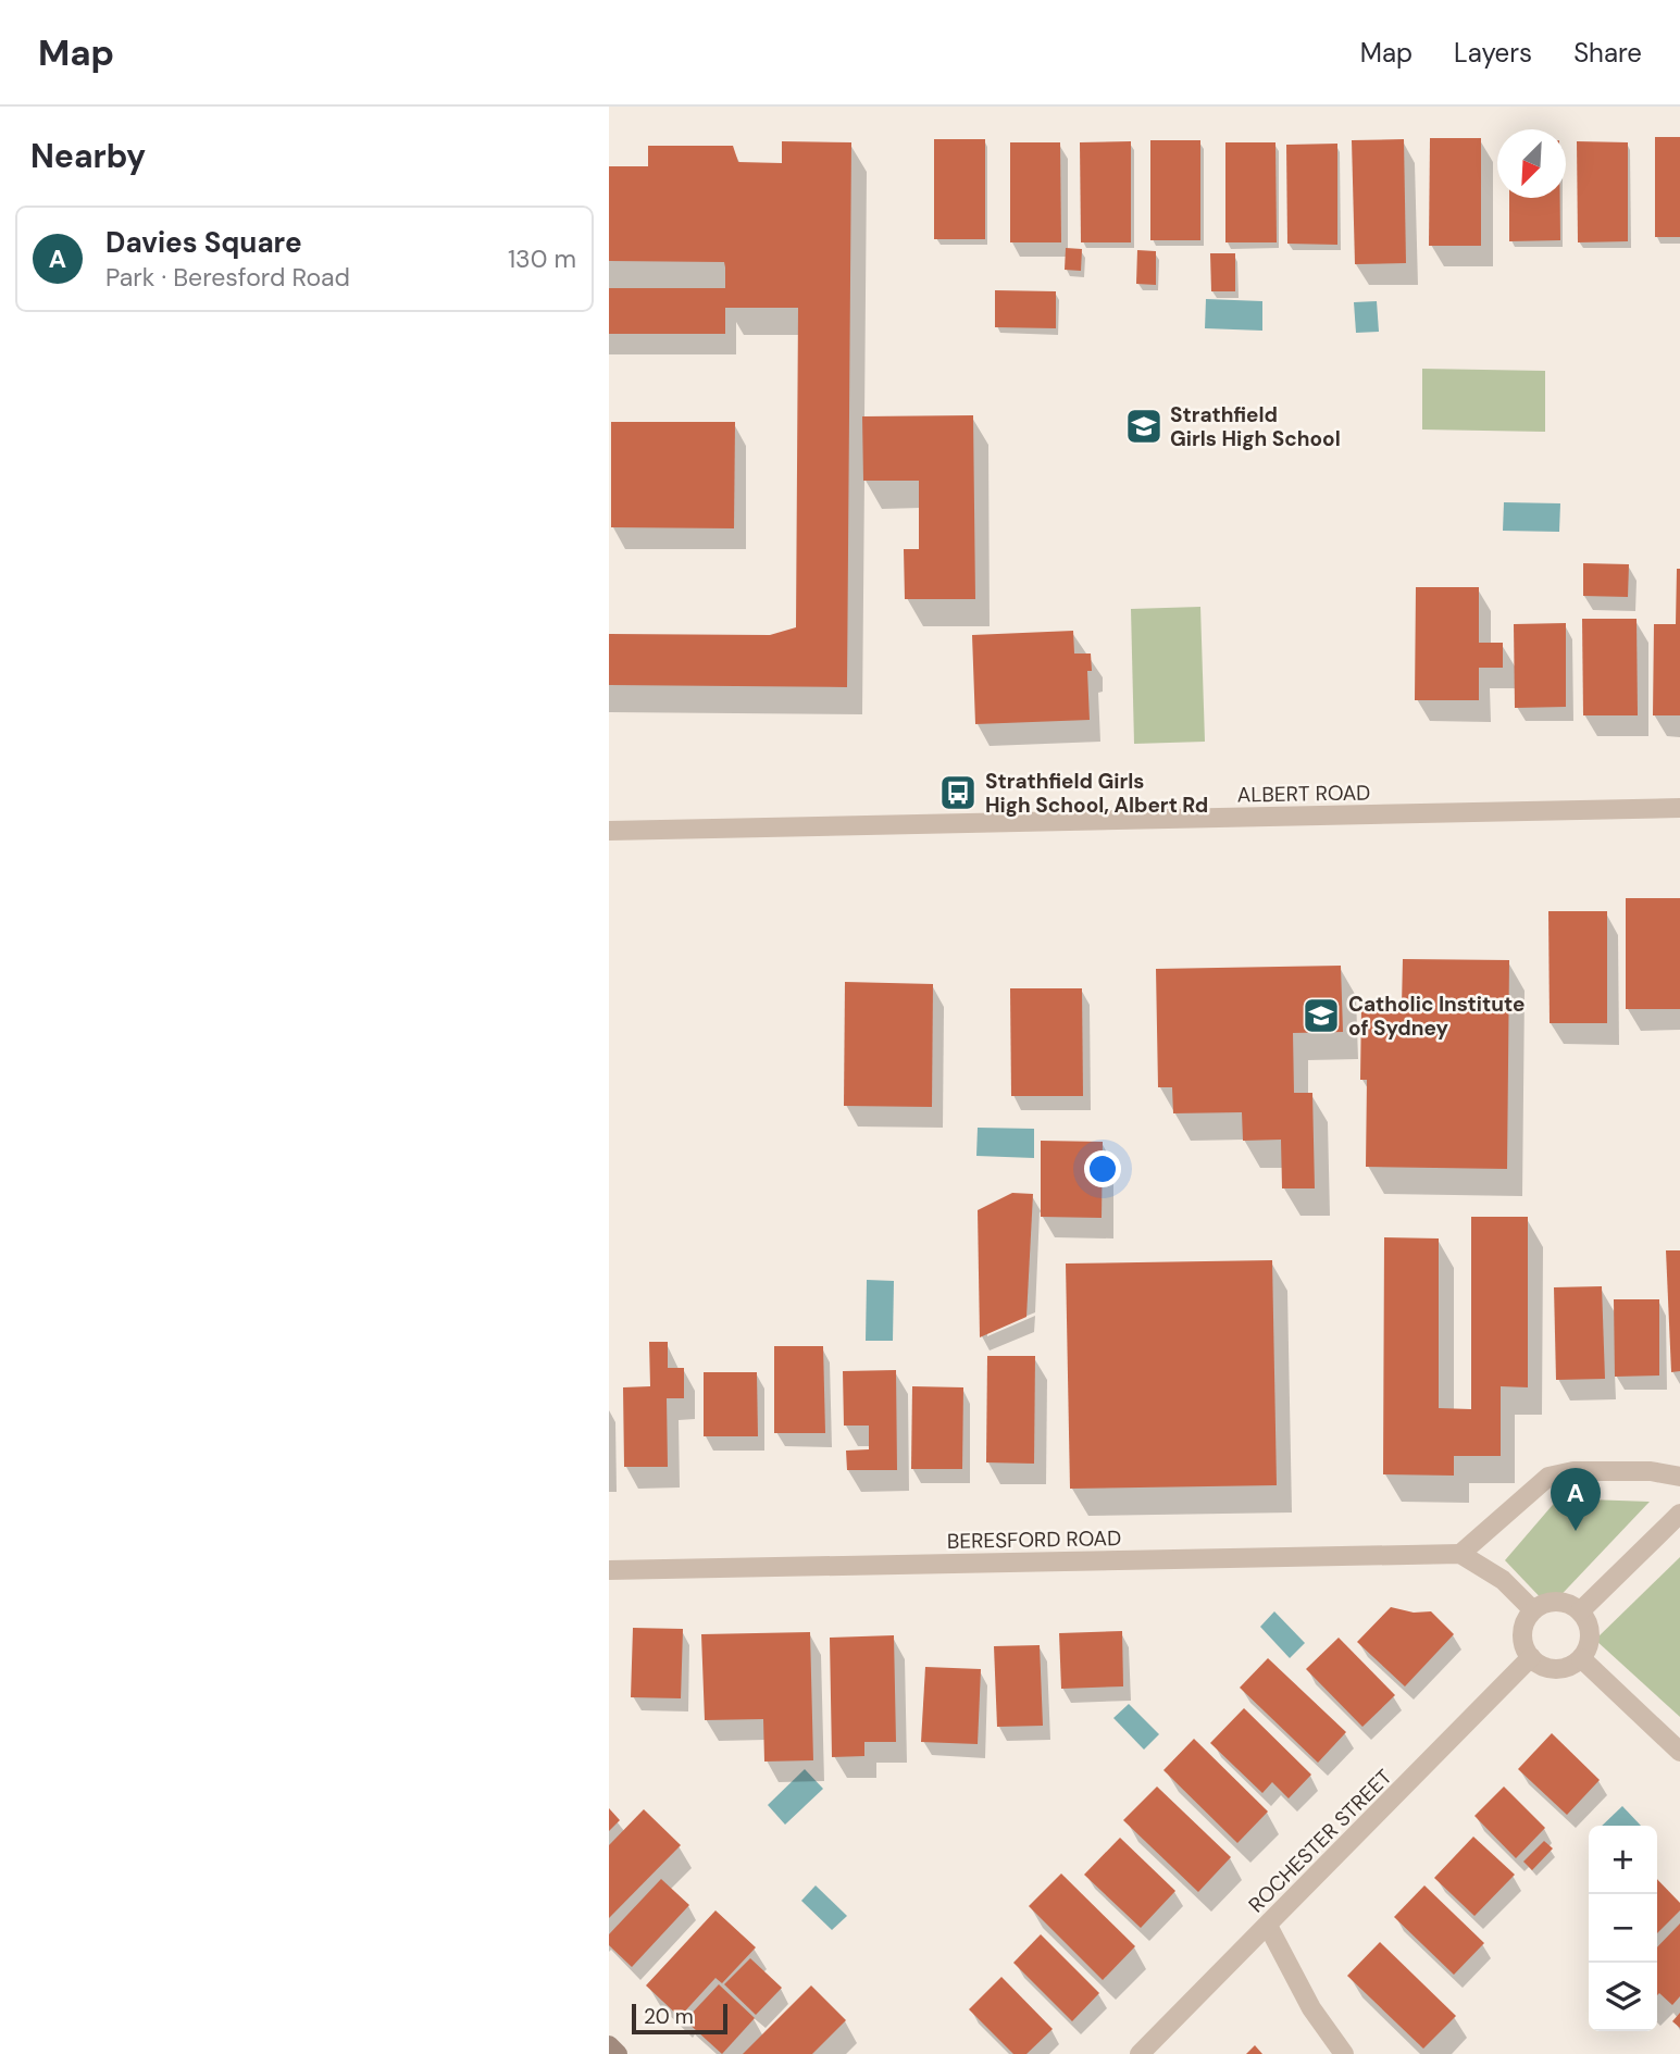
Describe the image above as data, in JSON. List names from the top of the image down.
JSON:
{
  "streets": {
    "street": ["ALBERT ROAD", "BERESFORD ROAD", "ROCHESTER STREET"]
  },
  "places": {
    "school or university": ["Strathfield Girls High School", "Catholic Institute of Sydney"],
    "bus stop": ["Strathfield Girls High School, Albert Rd"]
  },
  "scale_bar": "20 m",
  "north": "bottom left",
  "page": {
    "header": "Map",
    "nav": ["Map", "Layers", "Share"],
    "heading": "Nearby",
    "list": [
      {
        "mark": "A",
        "name": "Davies Square",
        "note": "Park · Beresford Road",
        "value": "130 m"
      }
    ],
    "pins": "A",
    "map_buttons": ["+", "−"],
    "scale": "20 m"
  }
}
